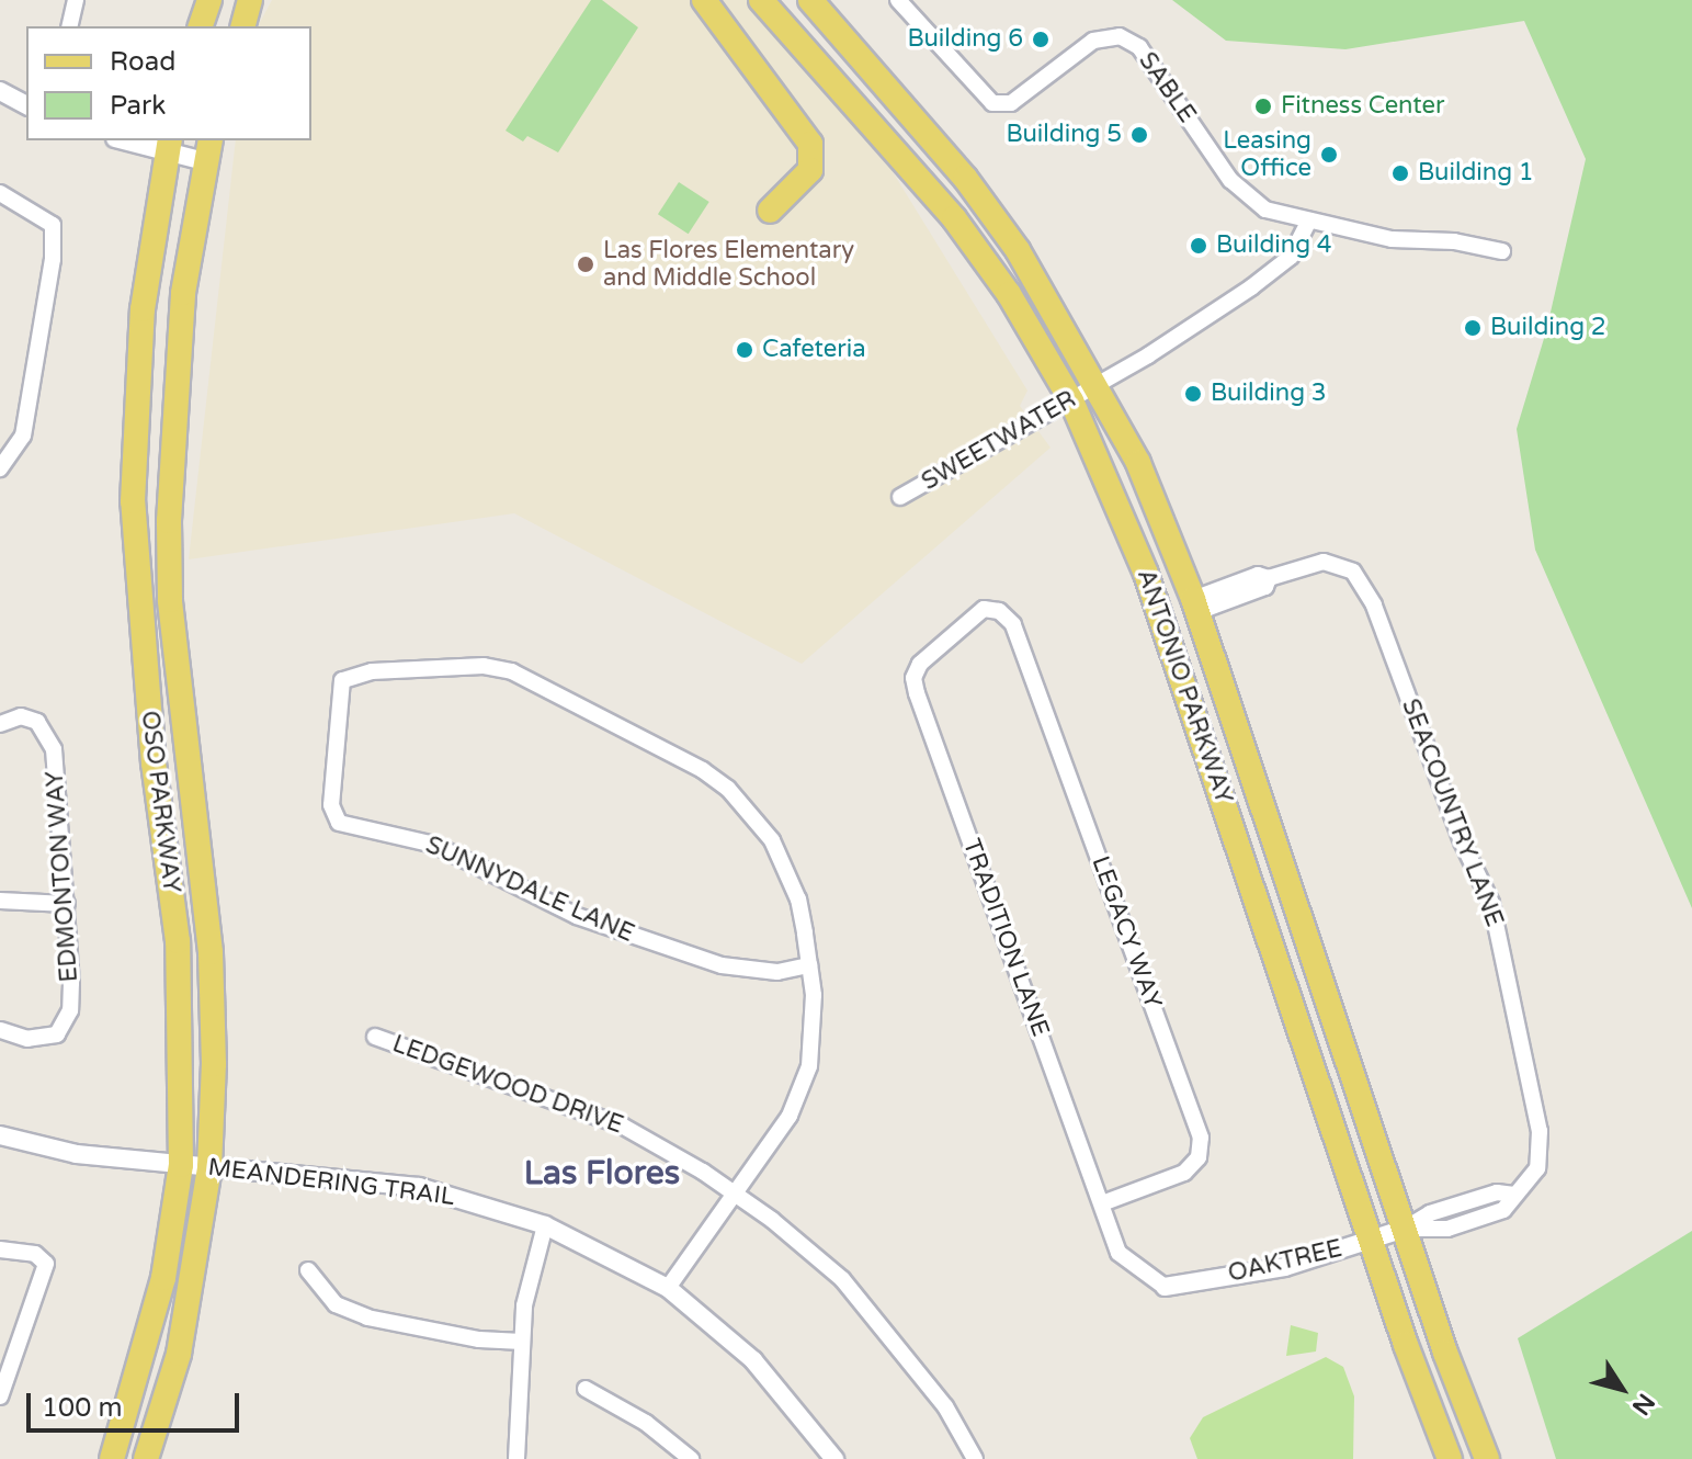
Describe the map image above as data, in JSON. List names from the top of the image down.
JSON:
{
  "streets": {
    "main road": ["ANTONIO PARKWAY", "OSO PARKWAY"],
    "street": [
      "SABLE",
      "SWEETWATER",
      "SEACOUNTRY LANE",
      "EDMONTON WAY",
      "SUNNYDALE LANE",
      "LEGACY WAY",
      "TRADITION LANE",
      "LEDGEWOOD DRIVE",
      "MEANDERING TRAIL",
      "OAKTREE"
    ]
  },
  "crossings": [
    ["SWEETWATER", "ANTONIO PARKWAY"],
    ["ANTONIO PARKWAY", "SEACOUNTRY LANE"],
    ["ANTONIO PARKWAY", "OAKTREE"],
    ["OSO PARKWAY", "MEANDERING TRAIL"],
    ["SEACOUNTRY LANE", "OAKTREE"],
    ["LEGACY WAY", "TRADITION LANE"],
    ["TRADITION LANE", "OAKTREE"]
  ],
  "districts": ["Las Flores"],
  "places": [
    "Building 6",
    "Fitness Center",
    "Building 5",
    "Leasing Office",
    "Building 1",
    "Building 4",
    "Las Flores Elementary and Middle School",
    "Building 2",
    "Cafeteria",
    "Building 3"
  ],
  "legend": ["Road", "Park"],
  "scale_bar": "100 m",
  "north": "bottom right"
}
